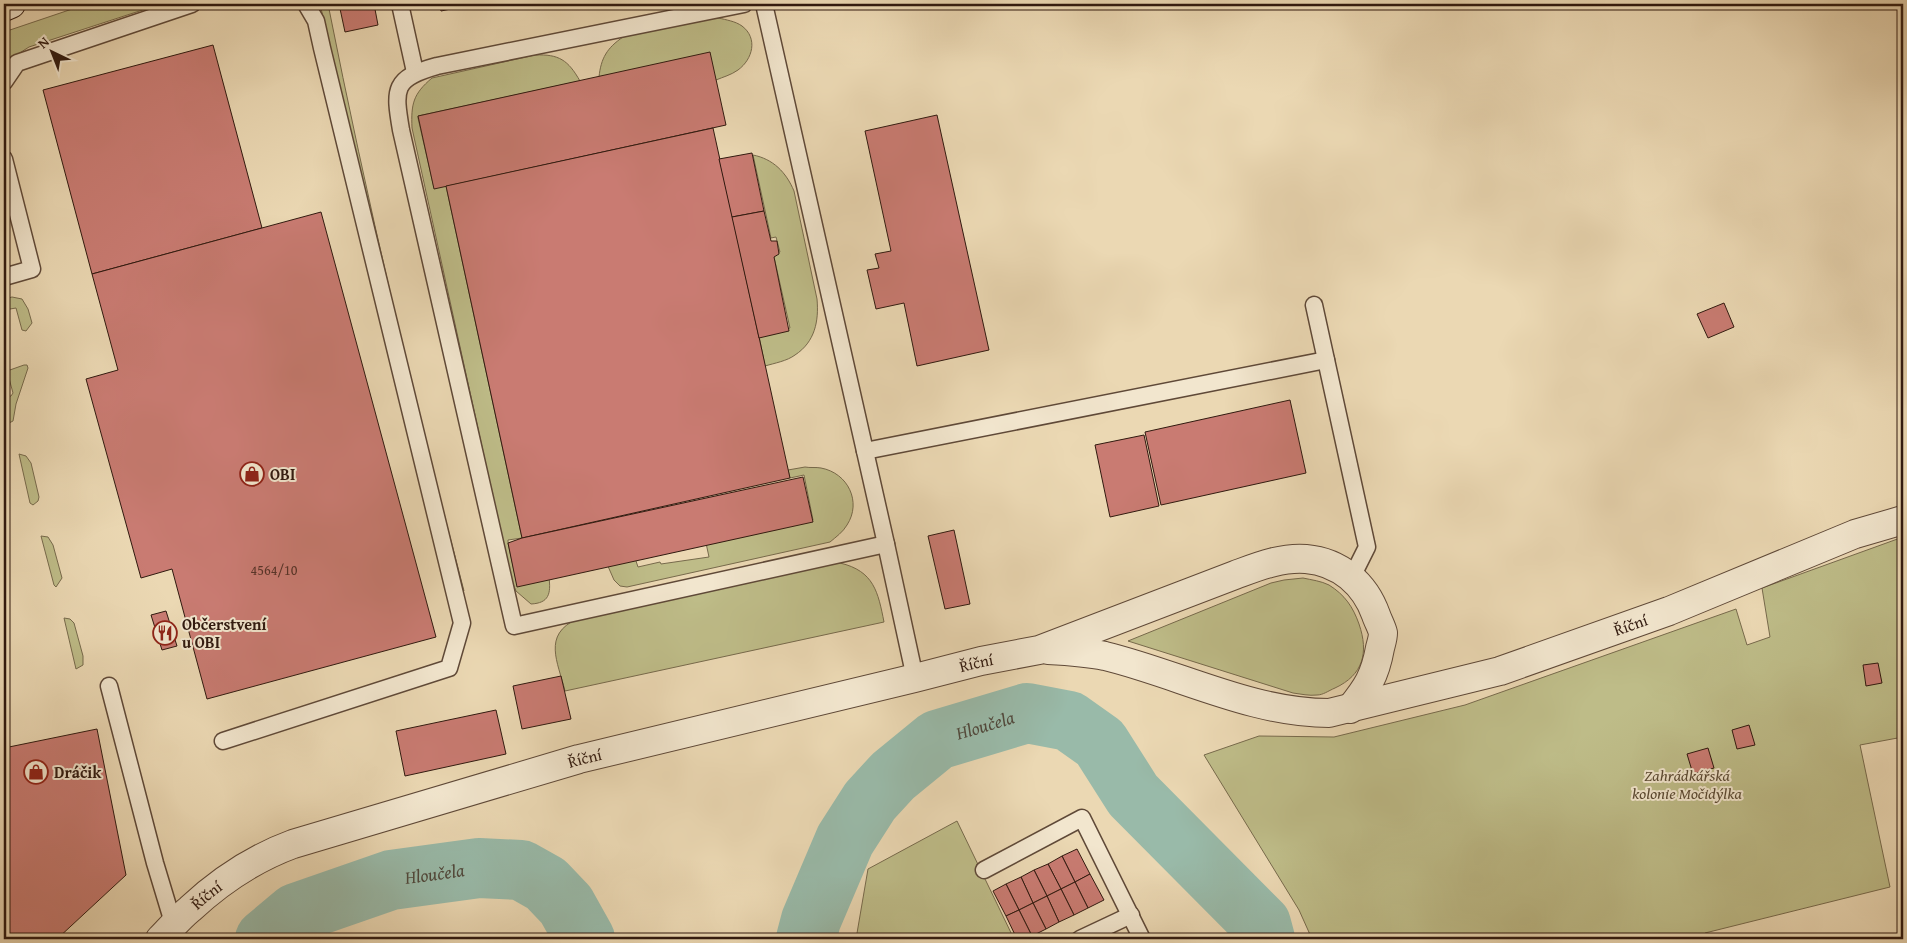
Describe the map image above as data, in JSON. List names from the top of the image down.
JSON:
{
  "streets": {
    "street": ["Říční"]
  },
  "water": ["Hloučela"],
  "parks": ["Zahrádkářská kolonie Močidýlka"],
  "places": {
    "shop": ["OBI", "Dráčik"],
    "restaurant": ["Občerstvení u OBI"]
  },
  "house_numbers": ["4564/10"],
  "north": "top left"
}
